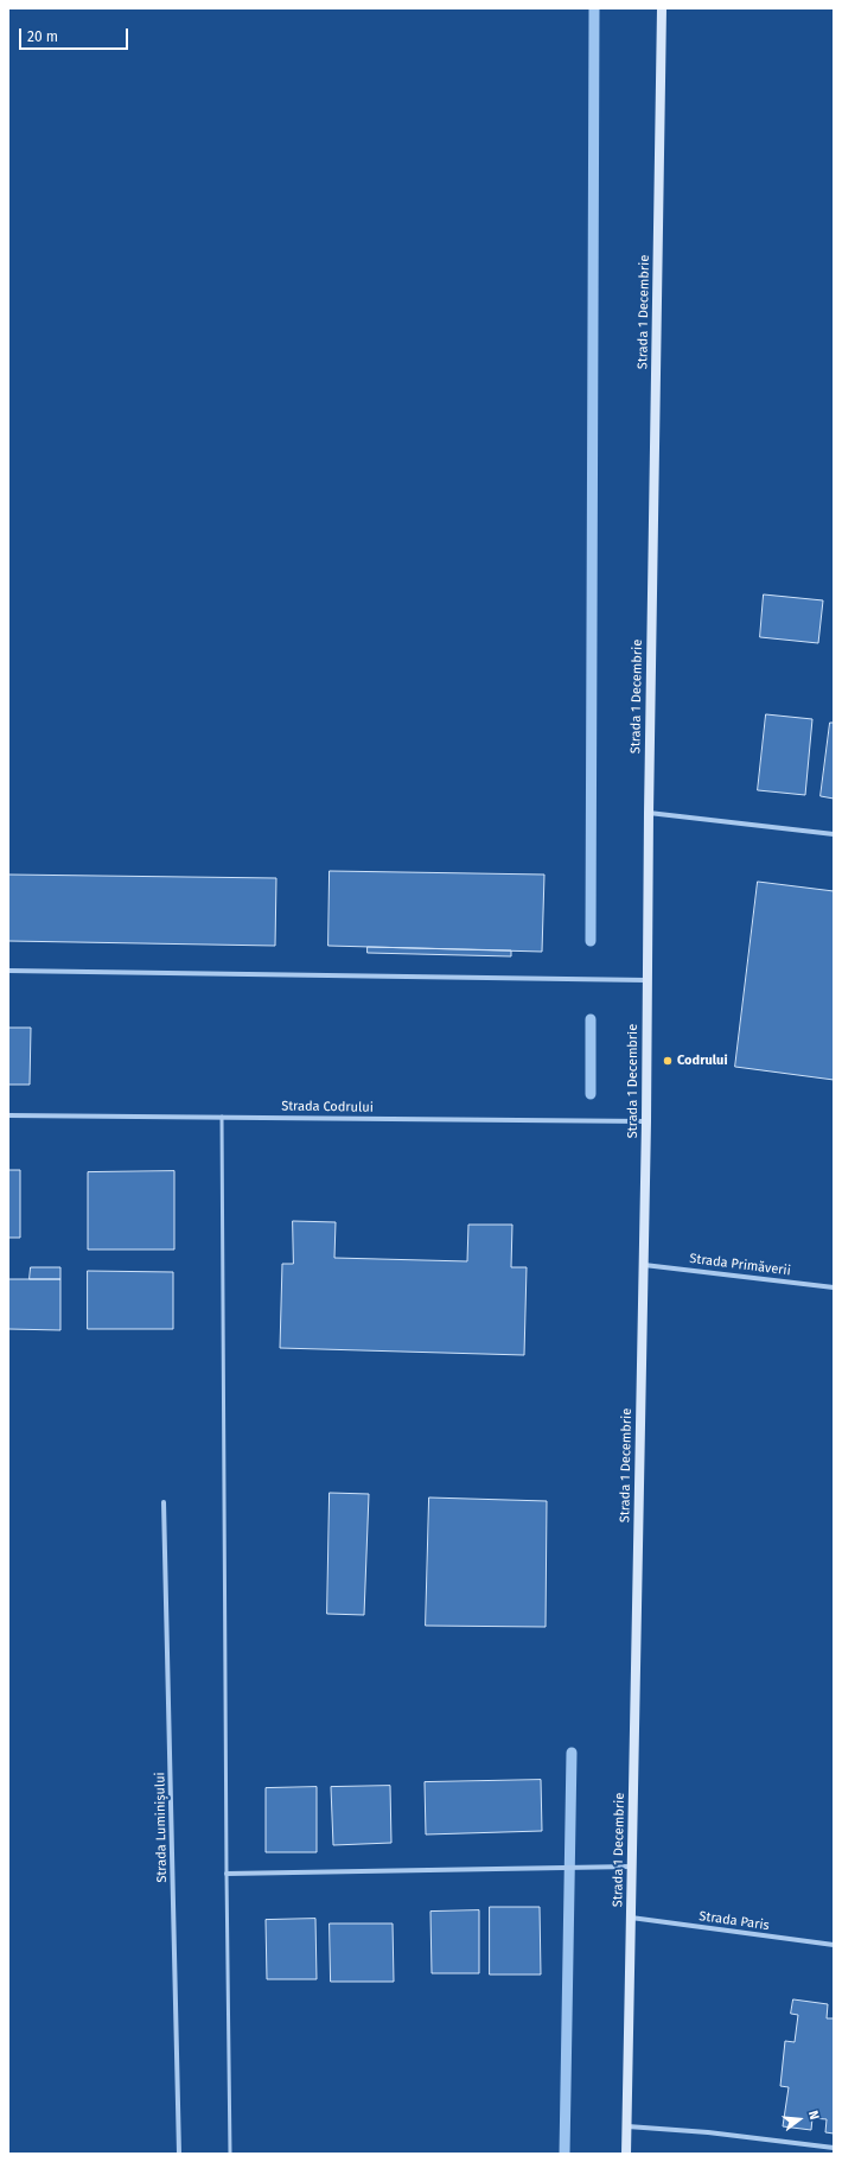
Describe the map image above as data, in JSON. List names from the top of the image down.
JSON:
{
  "streets": {
    "main road": ["Strada 1 Decembrie"],
    "street": [
      "Strada Codrului",
      "Strada Primăverii",
      "Strada Luminișului",
      "Strada Paris"
    ]
  },
  "crossings": [
    ["Strada 1 Decembrie", "Strada Codrului"],
    ["Strada 1 Decembrie", "Strada Primăverii"],
    ["Strada 1 Decembrie", "Strada Paris"]
  ],
  "places": ["Codrului"],
  "scale_bar": "20 m",
  "north": "right"
}
